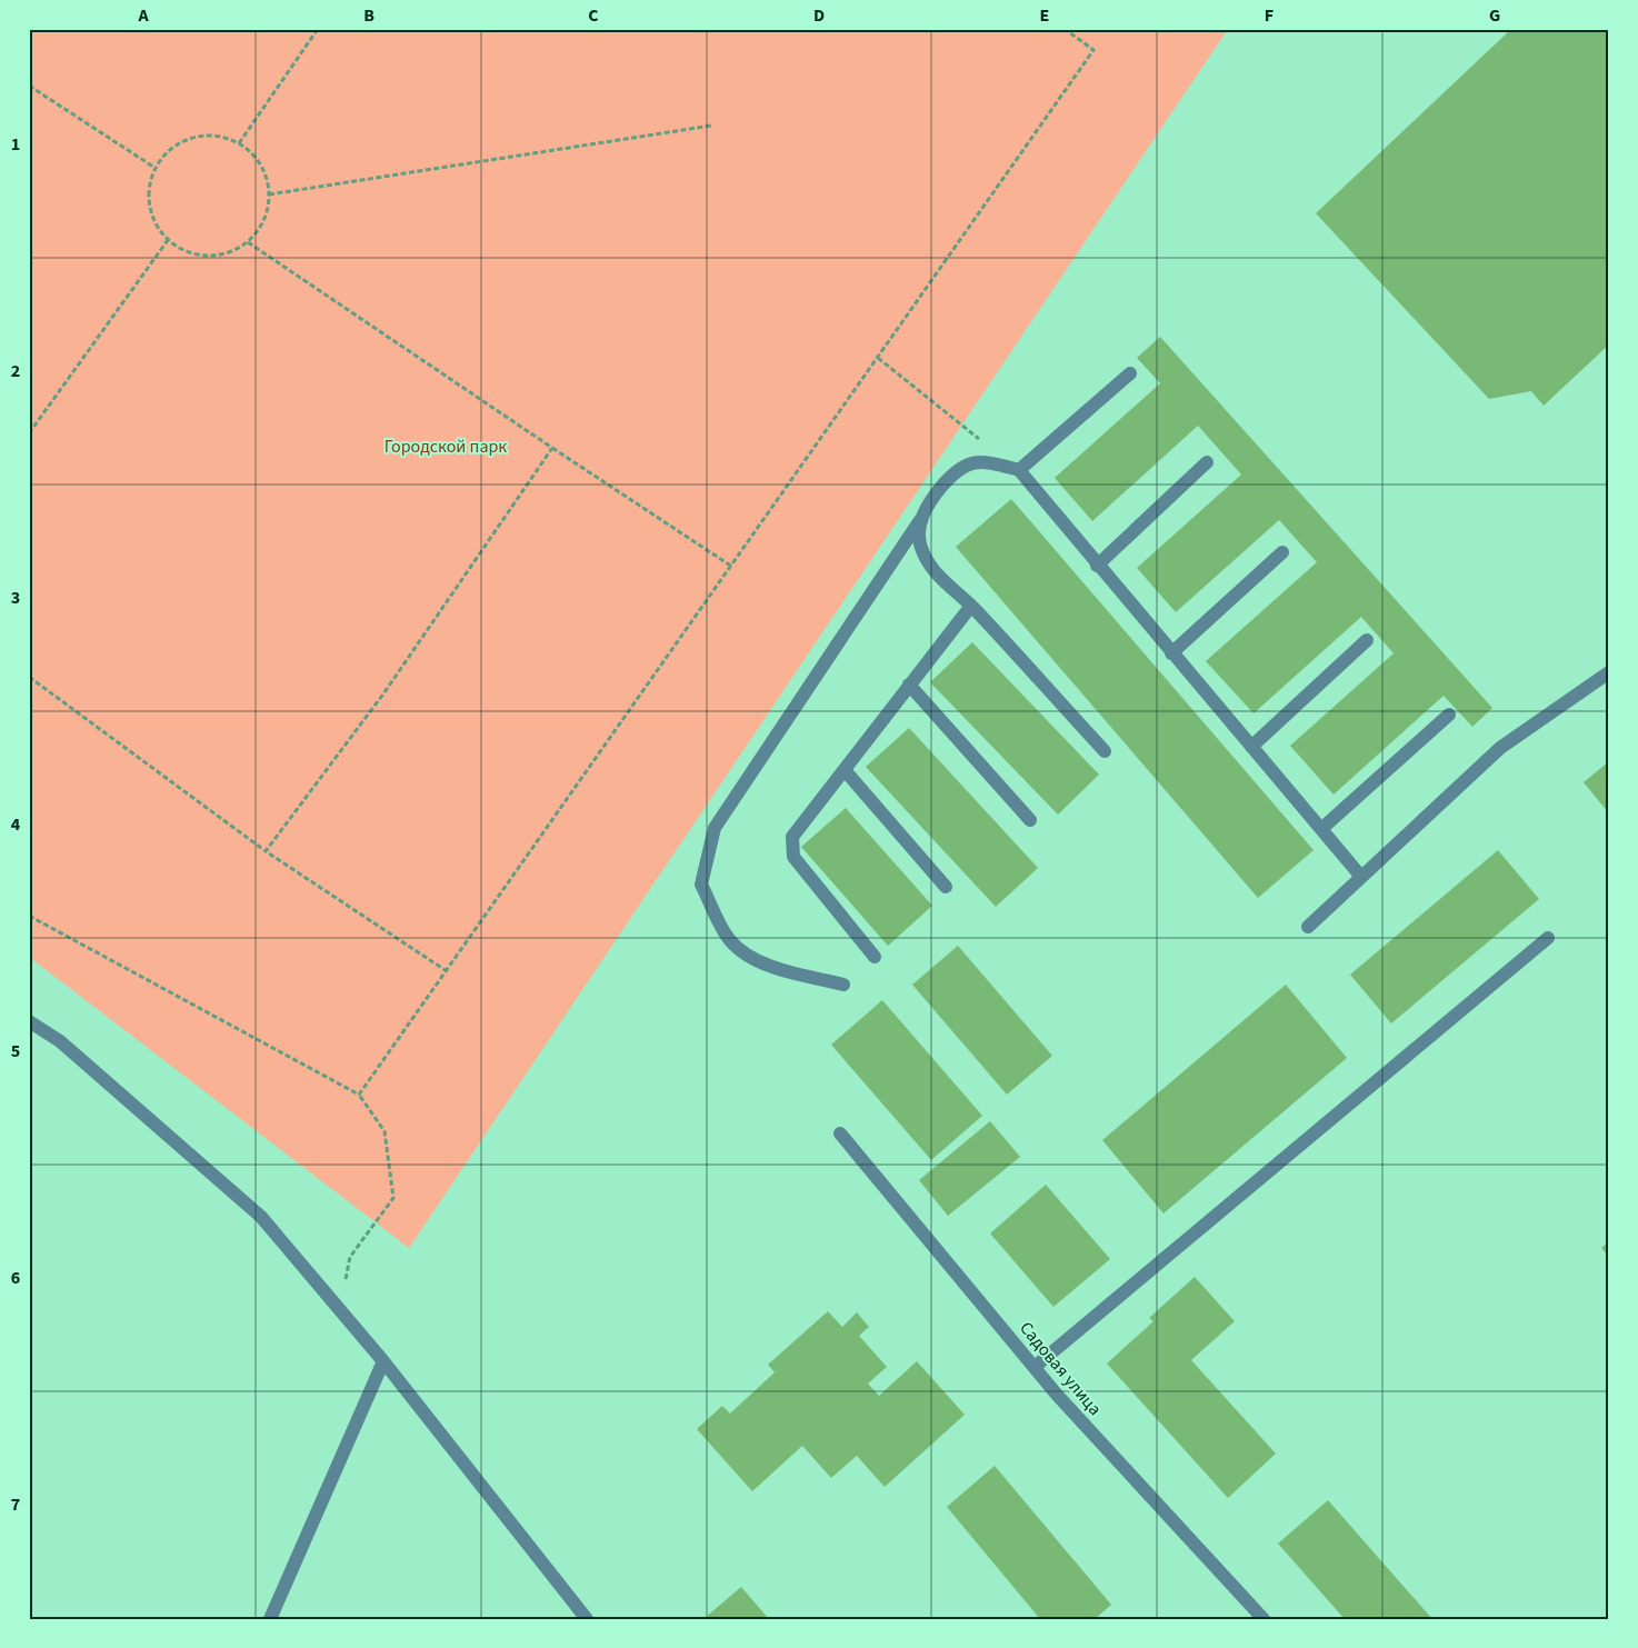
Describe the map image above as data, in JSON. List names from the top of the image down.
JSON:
{
  "streets": {
    "street": ["Садовая улица"]
  },
  "parks": ["Городской парк"],
  "grid": {
    "columns": [
      "A",
      "B",
      "C",
      "D",
      "E",
      "F",
      "G"
    ],
    "rows": [
      "1",
      "2",
      "3",
      "4",
      "5",
      "6",
      "7"
    ]
  }
}
